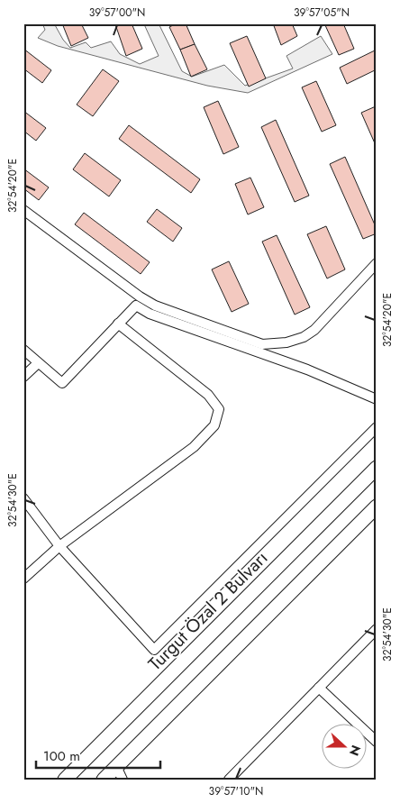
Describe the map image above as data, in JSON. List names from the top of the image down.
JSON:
{
  "streets": {
    "highway": ["Turgut Özal 2 Bulvarı"]
  },
  "scale_bar": "100 m",
  "north": "right",
  "coordinates": [
    "39°57'00\"N",
    "39°57'05\"N",
    "32°54'20\"E",
    "32°54'30\"E",
    "39°57'10\"N"
  ]
}
